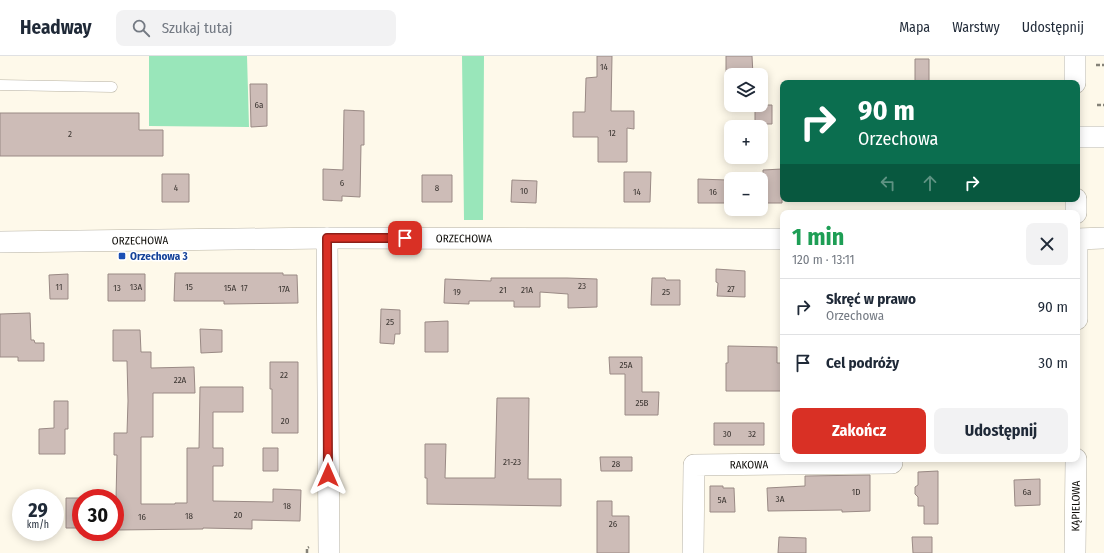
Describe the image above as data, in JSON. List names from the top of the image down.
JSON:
{
  "streets": {
    "street": ["ORZECHOWA", "RAKOWA", "KĄPIELOWA"]
  },
  "places": {
    "transit": ["Orzechowa 3"]
  },
  "house_numbers": [
    "14",
    "6a",
    "12",
    "2",
    "6",
    "4",
    "8",
    "10",
    "14",
    "16",
    "23",
    "11",
    "13A",
    "15",
    "13",
    "15A",
    "17",
    "17A",
    "27",
    "21",
    "21A",
    "19",
    "25",
    "25",
    "25A",
    "22",
    "22A",
    "25B",
    "20",
    "30",
    "32",
    "21-23",
    "28",
    "1D",
    "6a",
    "3A",
    "5A",
    "18",
    "20",
    "18",
    "16",
    "26"
  ],
  "page": {
    "header": "Headway",
    "search": "Szukaj tutaj",
    "nav": ["Mapa", "Warstwy", "Udostępnij"],
    "map_buttons": ["+", "−"],
    "turn": ["90 m", "Orzechowa"],
    "heading": ["1 min", "120 m · 13:11"],
    "list": [
      {
        "name": "Skręć w prawo",
        "note": "Orzechowa",
        "value": "90 m"
      },
      {
        "name": "Cel podróży",
        "value": "30 m"
      }
    ],
    "buttons": ["Zakończ", "Udostępnij"],
    "speed": "29 km/h",
    "limit": "30"
  }
}
